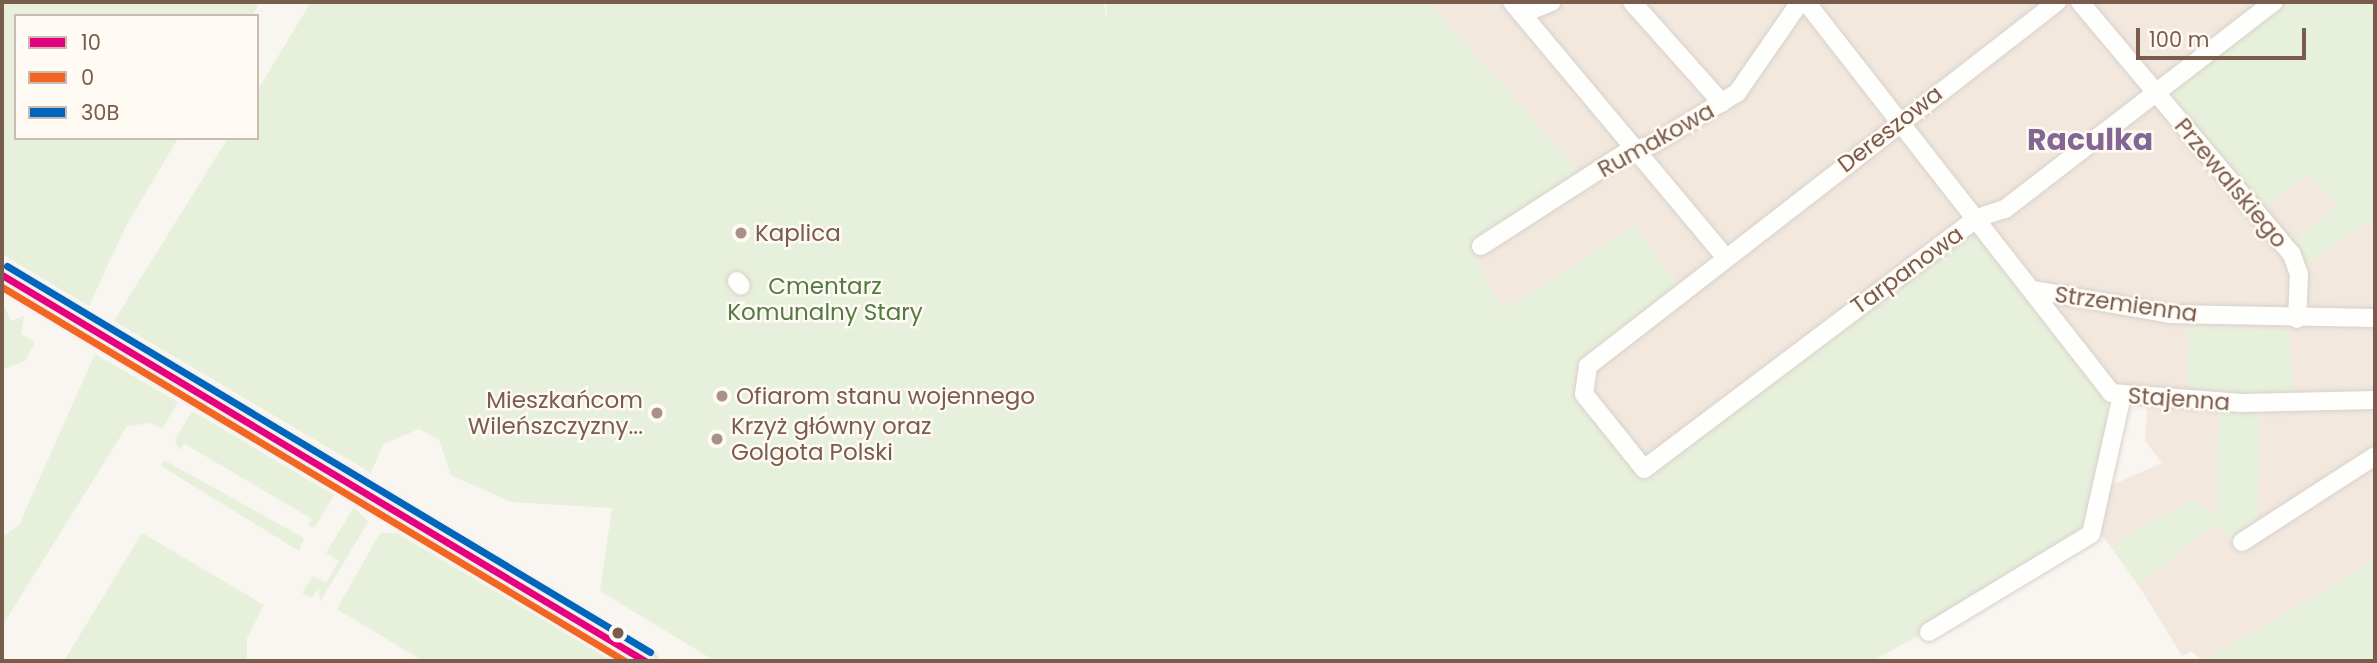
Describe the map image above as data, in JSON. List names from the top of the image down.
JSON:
{
  "streets": {
    "street": [
      "Dereszowa",
      "Rumakowa",
      "Przewalskiego",
      "Tarpanowa",
      "Strzemienna",
      "Stajenna"
    ]
  },
  "crossings": [
    ["Dereszowa", "Tarpanowa"],
    ["Dereszowa", "Strzemienna"],
    ["Przewalskiego", "Tarpanowa"],
    ["Przewalskiego", "Strzemienna"],
    ["Tarpanowa", "Strzemienna"],
    ["Strzemienna", "Stajenna"]
  ],
  "districts": ["Raculka"],
  "parks": ["Cmentarz Komunalny Stary"],
  "places": [
    "Kaplica",
    "Ofiarom stanu wojennego",
    "Mieszkańcom Wileńszczyzny...",
    "Krzyż główny oraz Golgota Polski"
  ],
  "lines": ["transit line 30B", "transit line 10", "transit line 0"],
  "legend": ["10", "0", "30B"],
  "scale_bar": "100 m"
}
